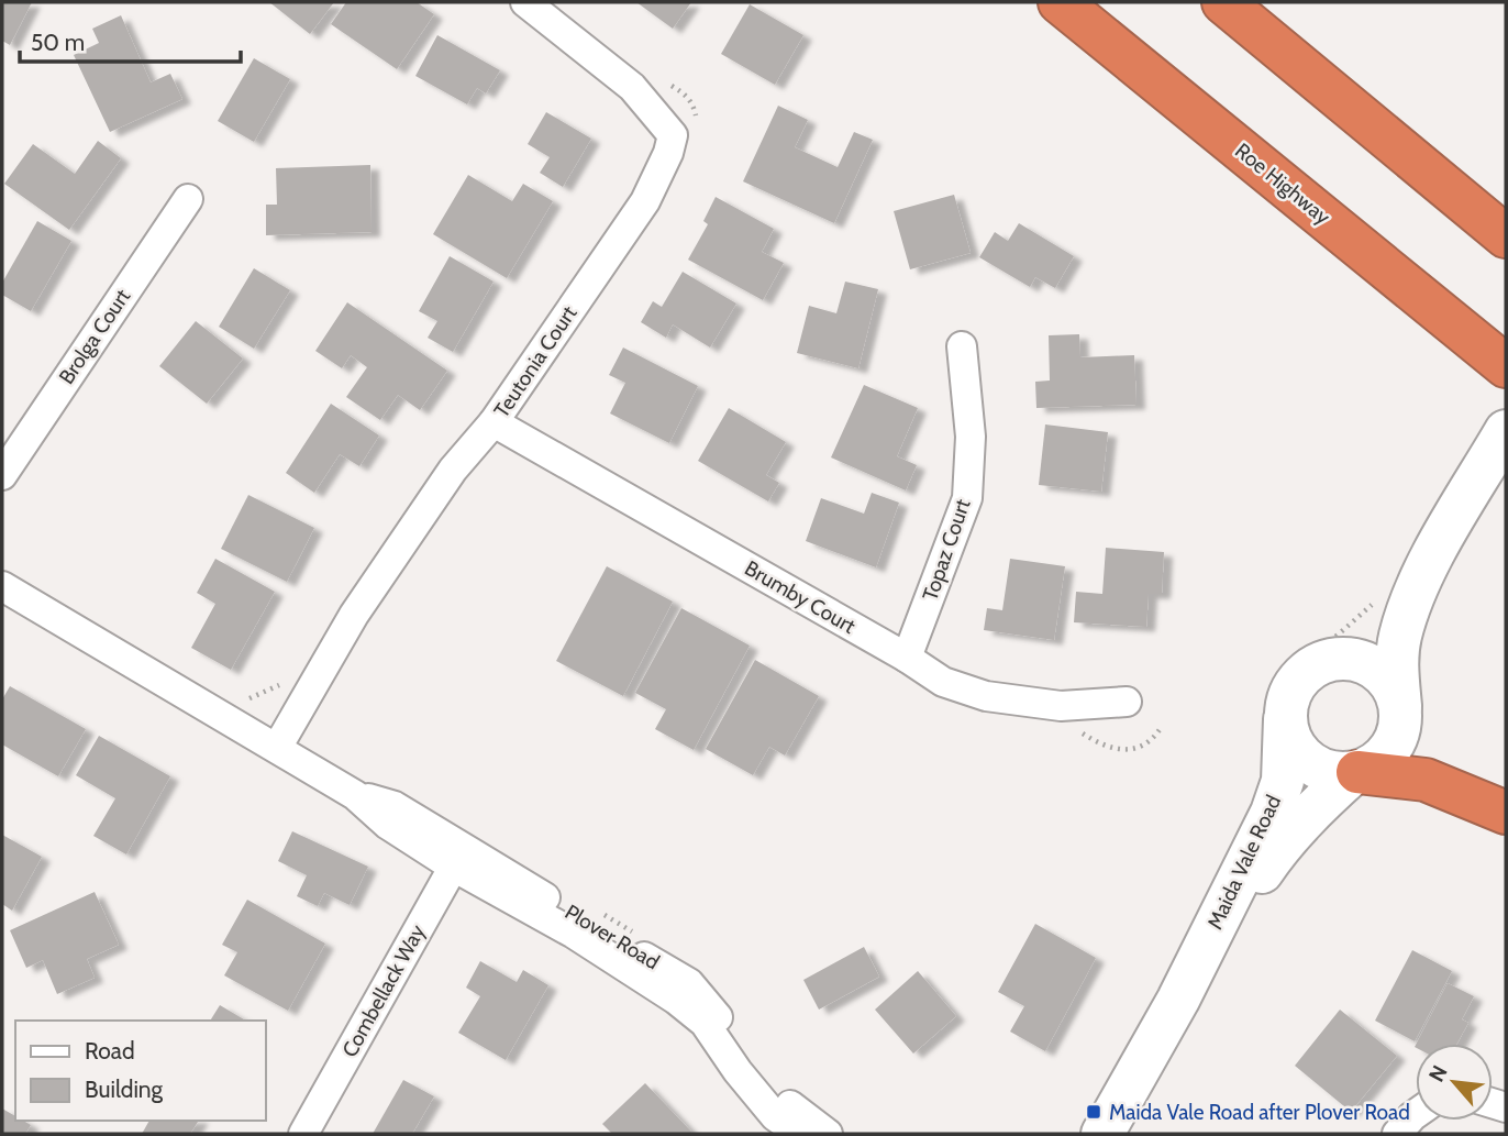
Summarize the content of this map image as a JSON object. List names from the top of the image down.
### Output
{
  "streets": {
    "highway": ["Roe Highway"],
    "main road": ["Maida Vale Road"],
    "street": [
      "Brolga Court",
      "Teutonia Court",
      "Topaz Court",
      "Brumby Court",
      "Plover Road",
      "Combellack Way"
    ]
  },
  "crossings": [
    ["Teutonia Court", "Brumby Court"],
    ["Teutonia Court", "Plover Road"],
    ["Topaz Court", "Brumby Court"],
    ["Plover Road", "Combellack Way"]
  ],
  "places": {
    "transit": ["Maida Vale Road after Plover Road"]
  },
  "legend": ["Road", "Building"],
  "scale_bar": "50 m",
  "north": "top left"
}
